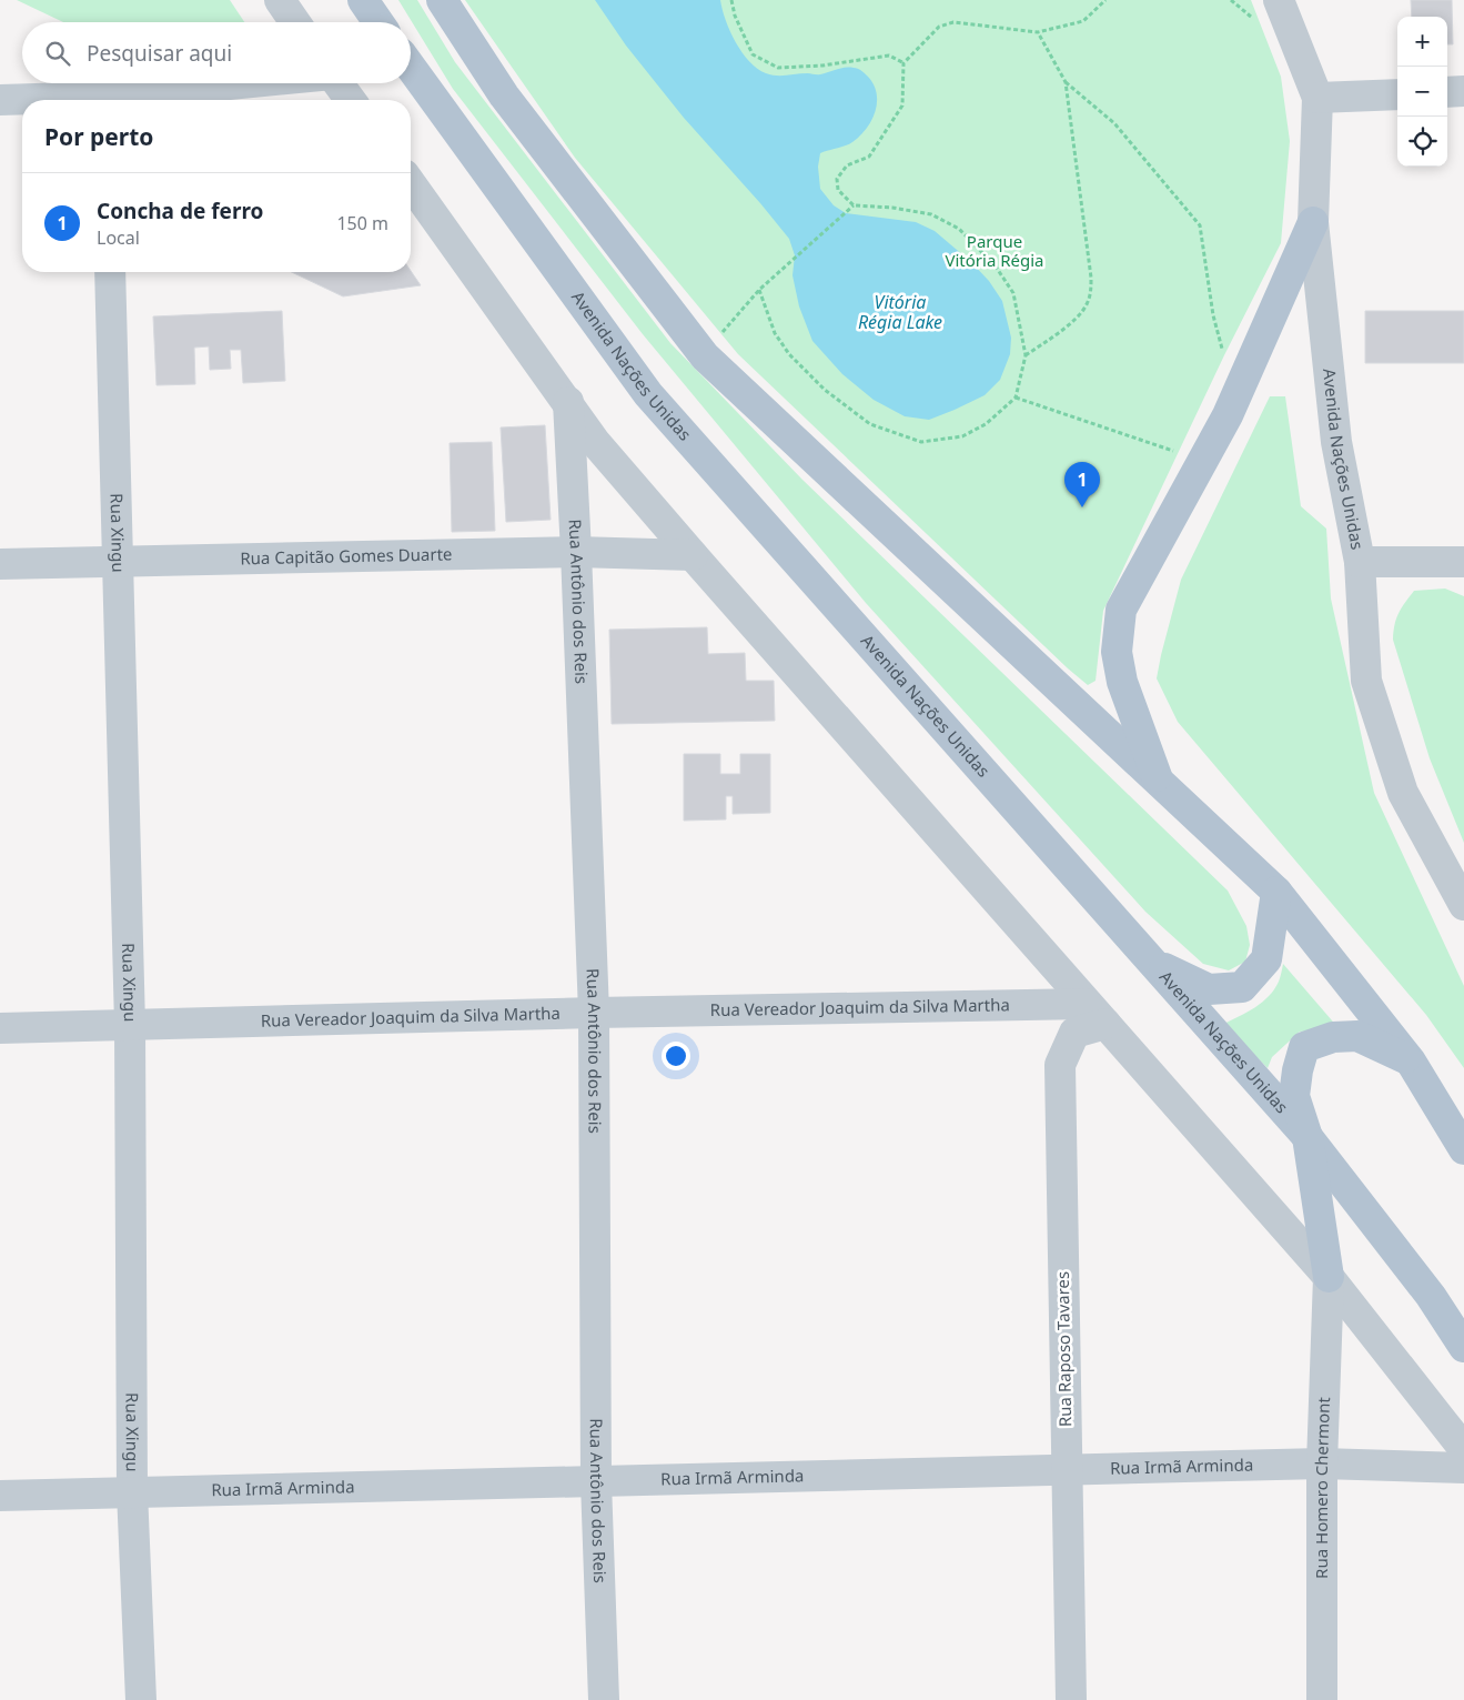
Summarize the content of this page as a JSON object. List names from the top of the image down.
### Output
{
  "streets": {
    "main road": ["Avenida Nações Unidas"],
    "street": [
      "Rua Xingu",
      "Rua Capitão Gomes Duarte",
      "Rua Antônio dos Reis",
      "Rua Vereador Joaquim da Silva Martha",
      "Rua Raposo Tavares",
      "Rua Irmã Arminda",
      "Rua Homero Chermont"
    ]
  },
  "crossings": [
    ["Rua Xingu", "Rua Capitão Gomes Duarte"],
    ["Rua Xingu", "Rua Vereador Joaquim da Silva Martha"],
    ["Rua Xingu", "Rua Irmã Arminda"],
    ["Rua Capitão Gomes Duarte", "Rua Antônio dos Reis"],
    ["Rua Antônio dos Reis", "Rua Vereador Joaquim da Silva Martha"],
    ["Rua Antônio dos Reis", "Rua Irmã Arminda"],
    ["Rua Vereador Joaquim da Silva Martha", "Rua Raposo Tavares"],
    ["Rua Raposo Tavares", "Rua Irmã Arminda"],
    ["Rua Irmã Arminda", "Rua Homero Chermont"]
  ],
  "water": ["Vitória Régia Lake"],
  "parks": ["Parque Vitória Régia"],
  "page": {
    "map_buttons": ["+", "−"],
    "search": "Pesquisar aqui",
    "heading": "Por perto",
    "list": [
      {
        "mark": "1",
        "name": "Concha de ferro",
        "note": "Local",
        "value": "150 m"
      }
    ],
    "pins": "1"
  }
}
